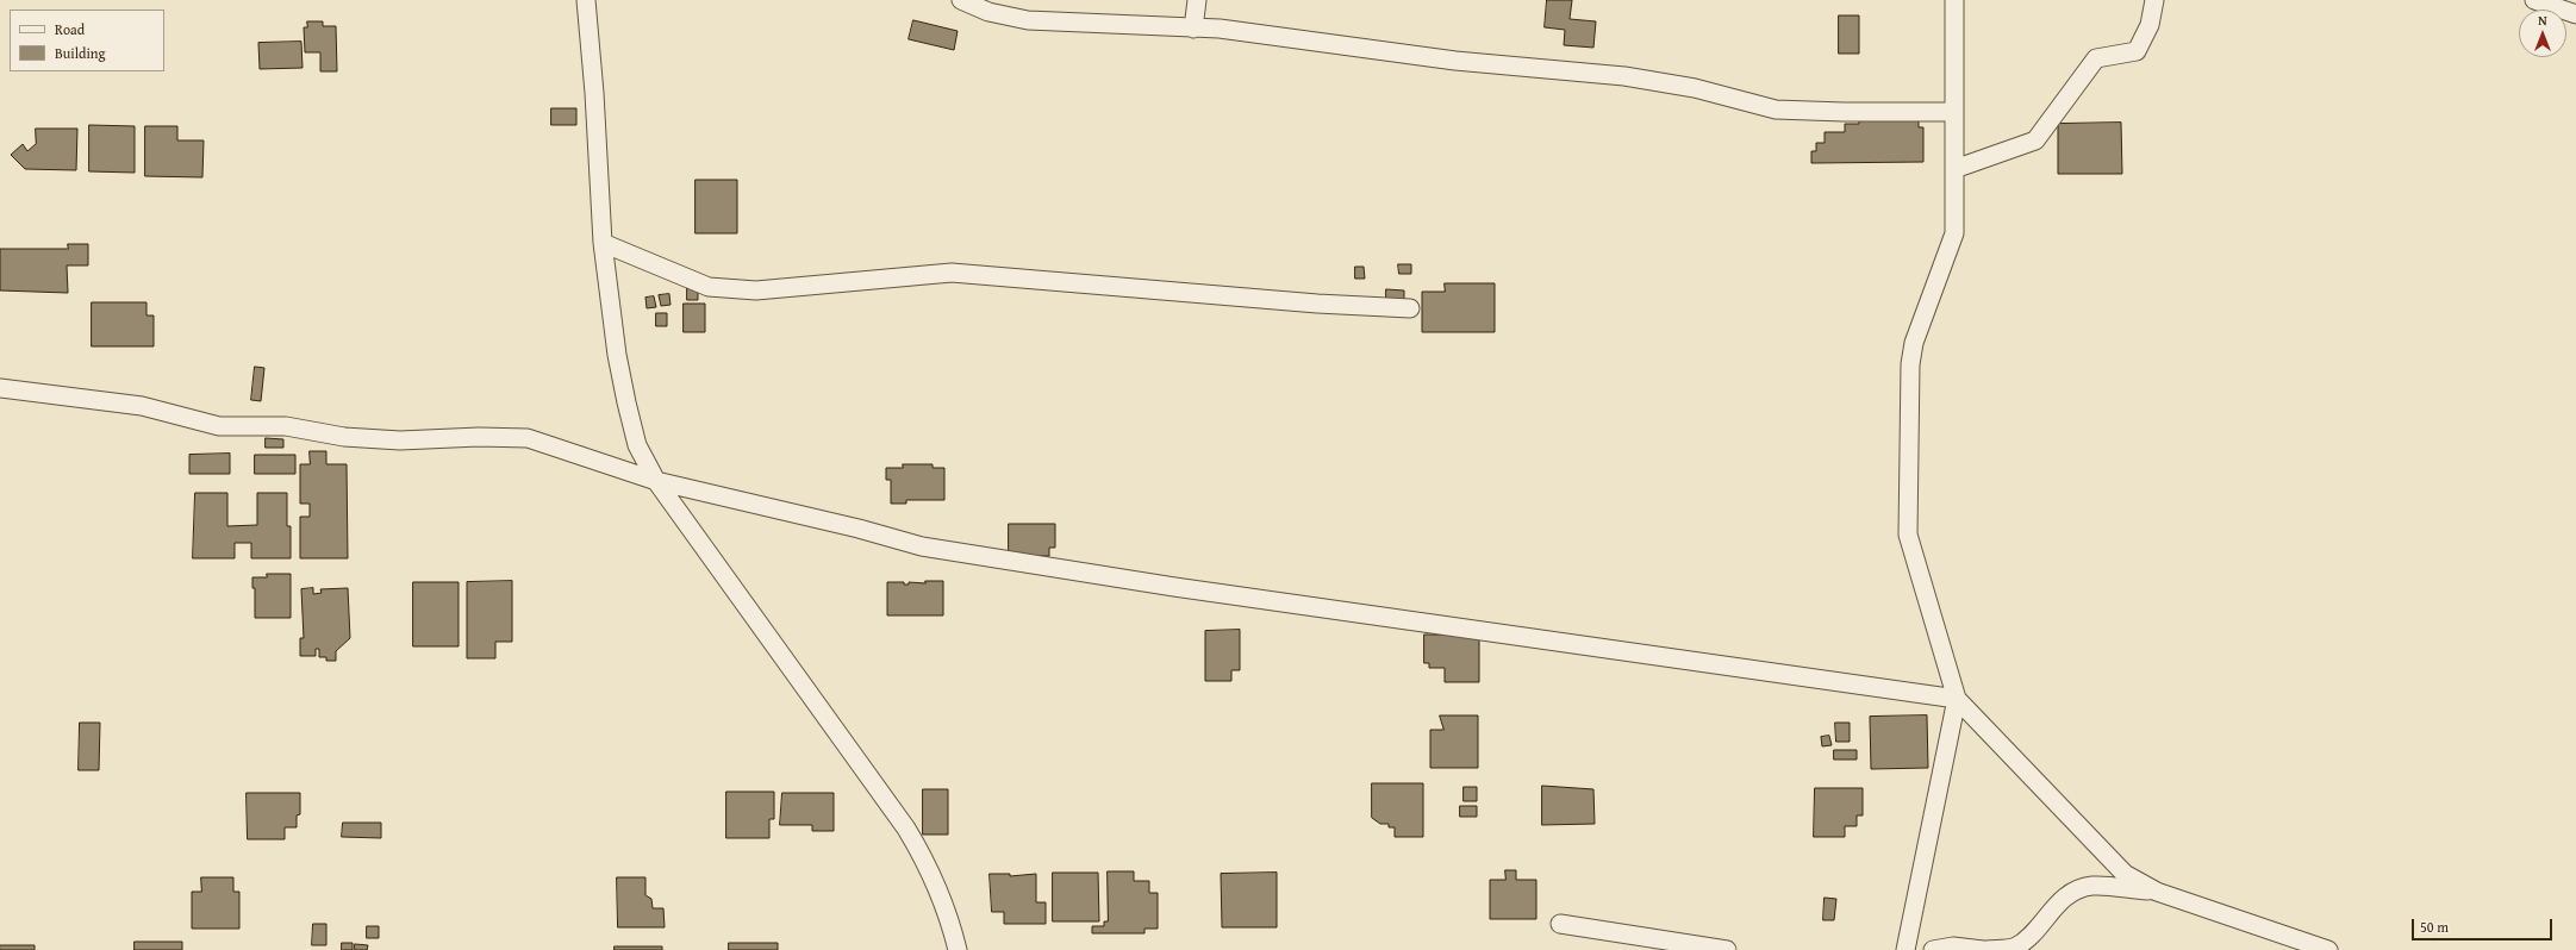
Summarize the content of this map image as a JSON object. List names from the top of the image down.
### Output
{
  "legend": ["Road", "Building"],
  "scale_bar": "50 m",
  "north": "top"
}
